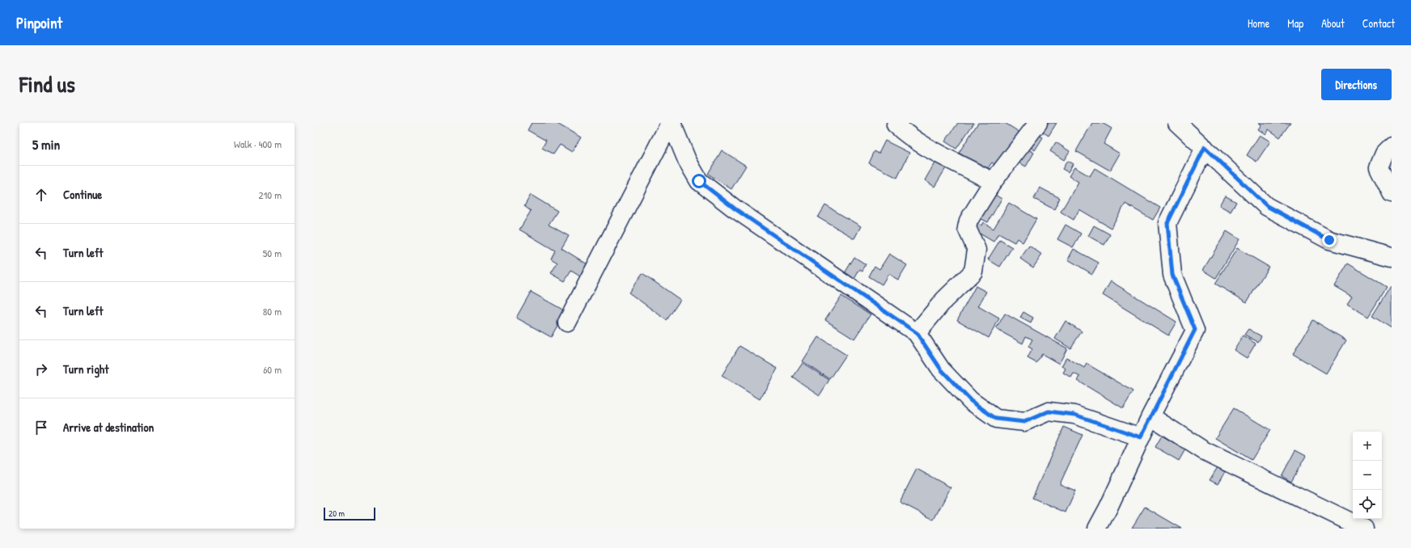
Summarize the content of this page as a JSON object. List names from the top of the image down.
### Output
{
  "scale_bar": "20 m",
  "page": {
    "header": "Pinpoint",
    "nav": [
      "Home",
      "Map",
      "About",
      "Contact"
    ],
    "title": "Find us",
    "buttons": "Directions",
    "heading": ["5 min", "Walk · 400 m"],
    "list": [
      ["Continue", "210 m"],
      ["Turn left", "50 m"],
      ["Turn left", "80 m"],
      ["Turn right", "60 m"],
      "Arrive at destination"
    ],
    "map_buttons": ["+", "−"],
    "scale": "20 m"
  }
}
